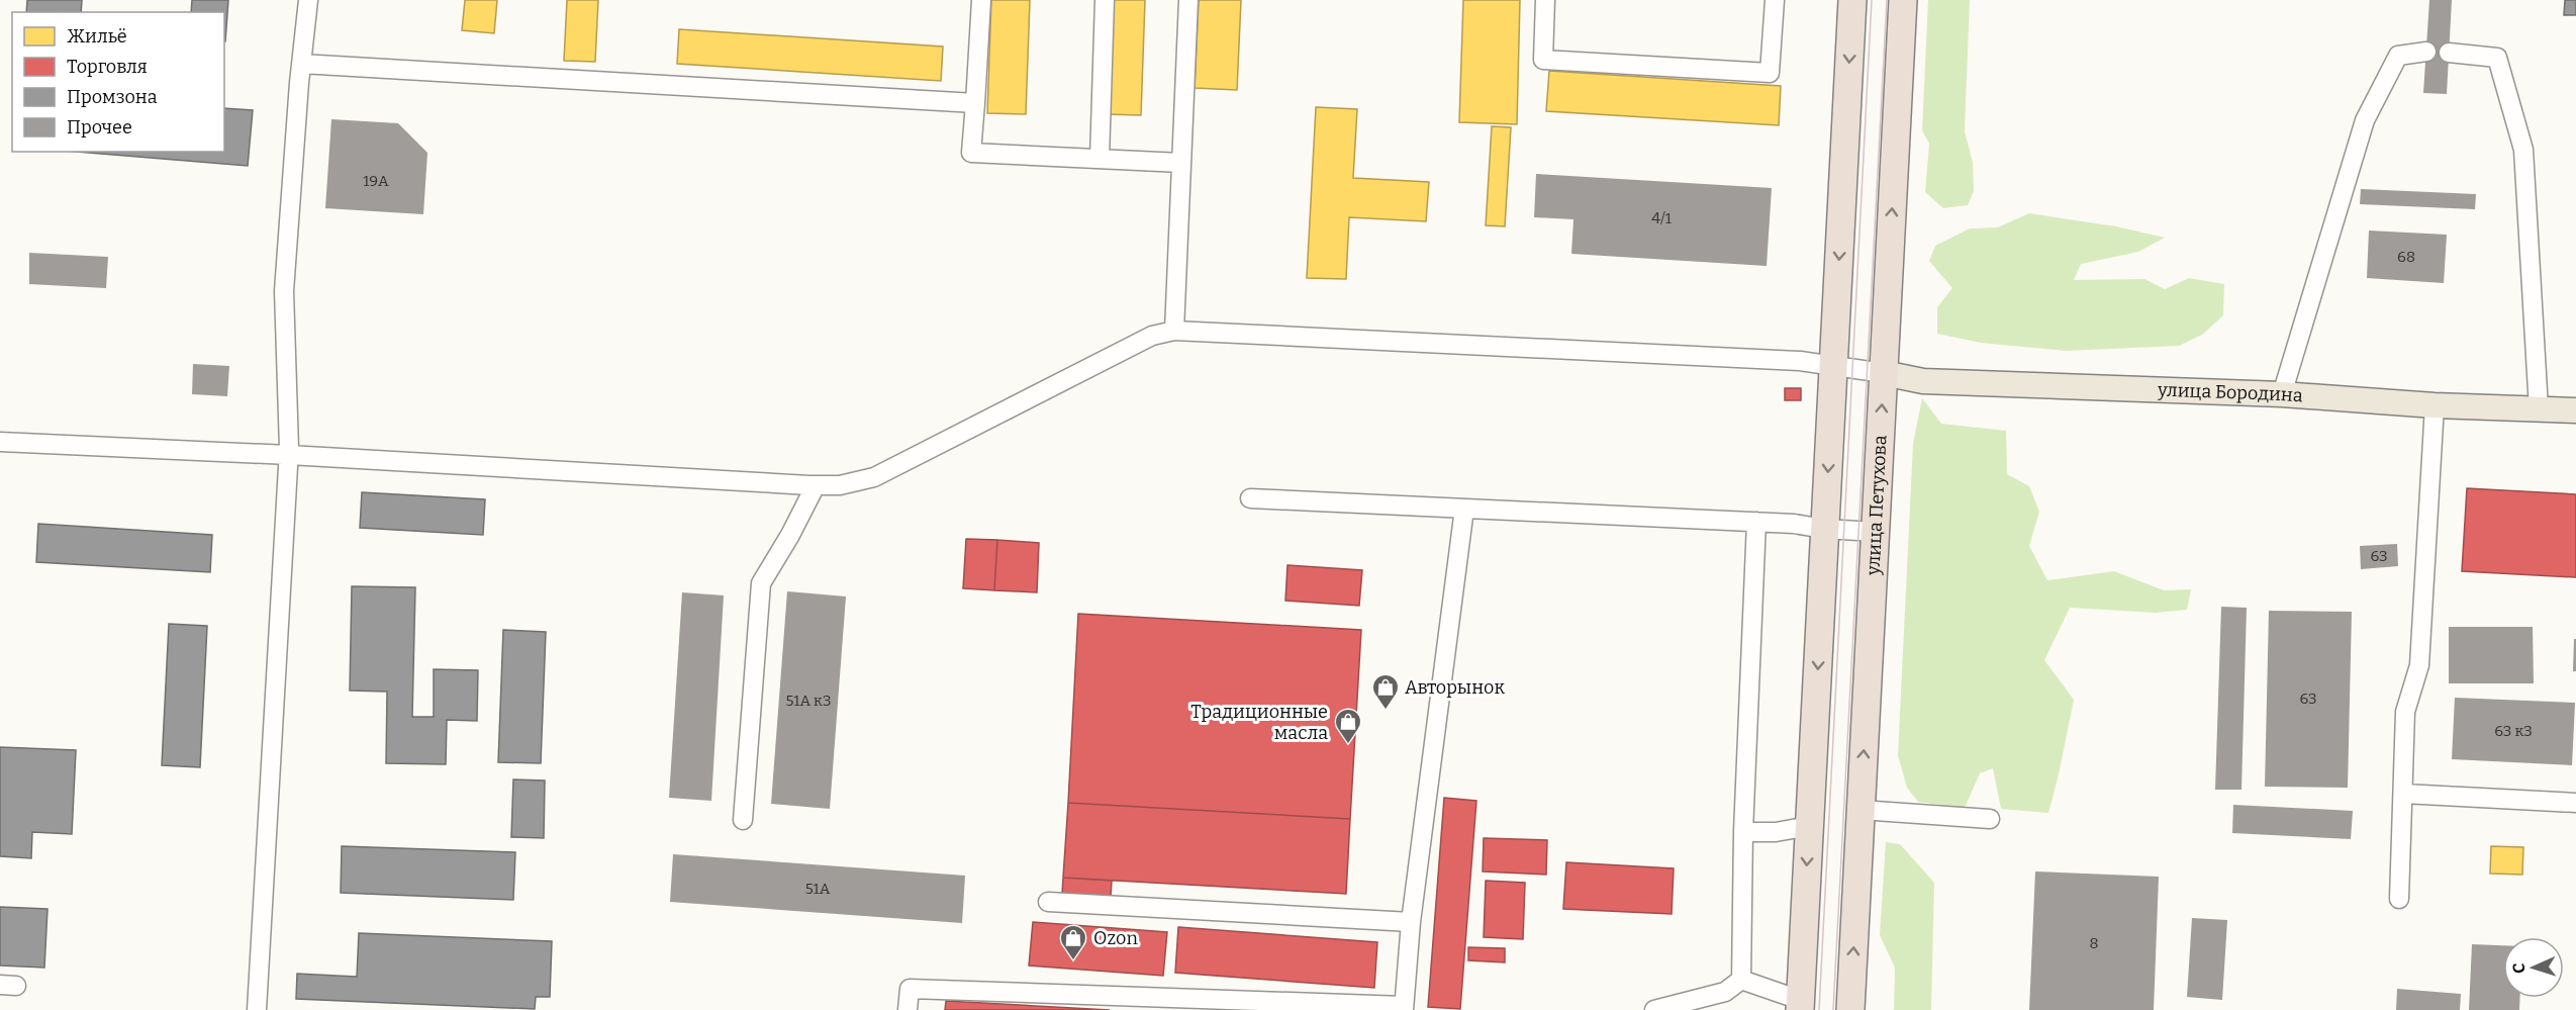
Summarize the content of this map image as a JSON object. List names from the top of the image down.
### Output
{
  "streets": {
    "highway": ["улица Петухова"],
    "main road": ["улица Бородина"]
  },
  "crossings": [
    ["улица Бородина", "улица Петухова"]
  ],
  "places": {
    "shop": ["Авторынок", "Традиционные масла", "Ozon"]
  },
  "house_numbers": [
    "19А",
    "4/1",
    "68",
    "63",
    "63",
    "51А к3",
    "63 к3",
    "51А",
    "8"
  ],
  "legend": [
    "Жильё",
    "Торговля",
    "Промзона",
    "Прочее"
  ],
  "north": "left"
}
